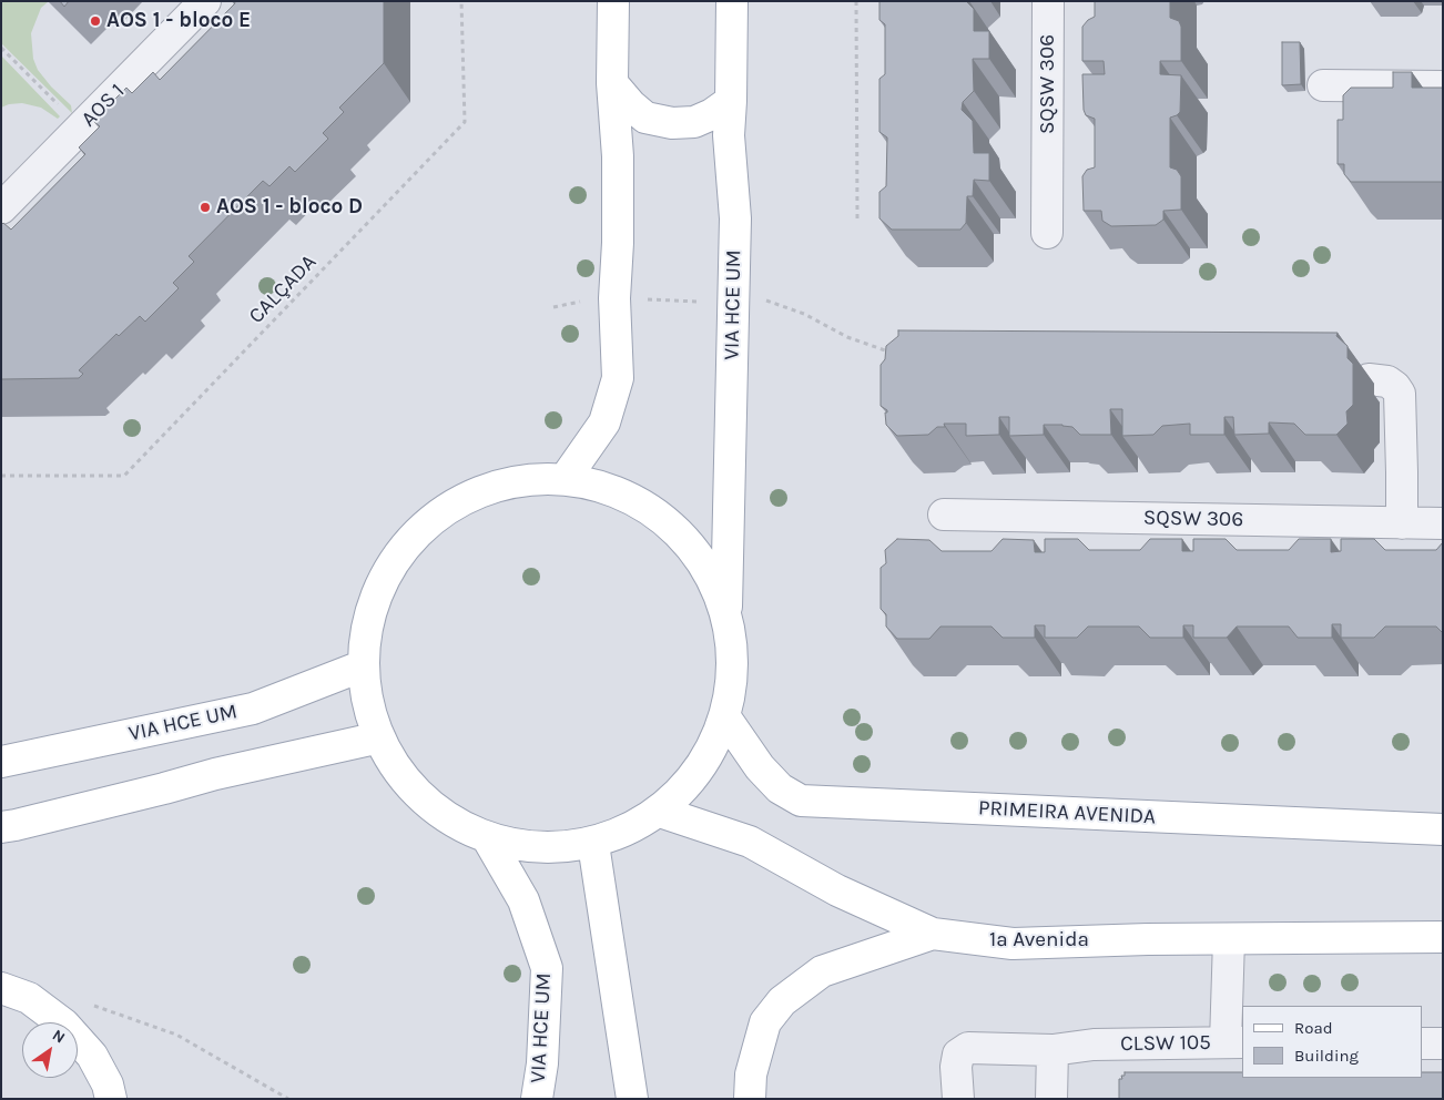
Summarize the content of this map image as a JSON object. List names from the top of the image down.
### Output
{
  "streets": {
    "main road": ["VIA HCE UM", "PRIMEIRA AVENIDA", "1ª Avenida"],
    "street": ["SQSW 306", "AOS 1", "CLSW 105"],
    "path": ["CALÇADA"]
  },
  "crossings": [
    ["VIA HCE UM", "PRIMEIRA AVENIDA"],
    ["VIA HCE UM", "1ª Avenida"],
    ["1ª Avenida", "CLSW 105"]
  ],
  "places": ["AOS 1 - bloco E", "AOS 1 - bloco D"],
  "legend": ["Road", "Building"],
  "north": "top right"
}
